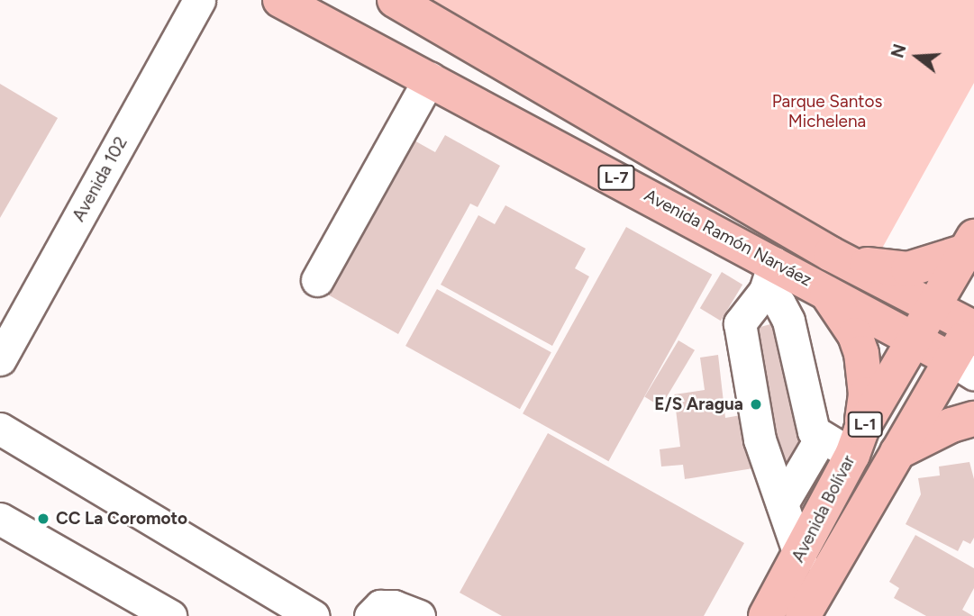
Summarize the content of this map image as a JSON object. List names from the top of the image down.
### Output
{
  "streets": {
    "main road": [
      "L-7",
      "Avenida Ramón Narváez",
      "L-1",
      "Avenida Bolívar"
    ],
    "street": ["Avenida 102"]
  },
  "crossings": [
    ["Avenida Ramón Narváez", "Avenida Bolívar"]
  ],
  "parks": ["Parque Santos Michelena"],
  "places": ["E/S Aragua", "CC La Coromoto"],
  "north": "left"
}
